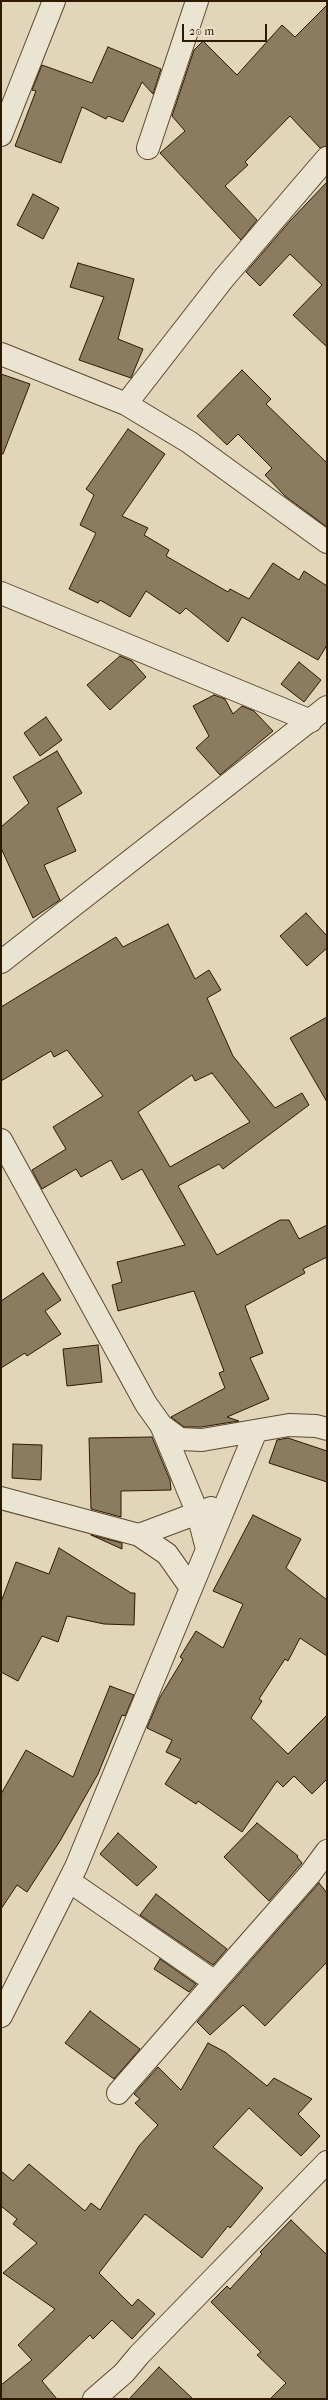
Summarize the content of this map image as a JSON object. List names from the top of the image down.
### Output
{
  "scale_bar": "20 m"
}
